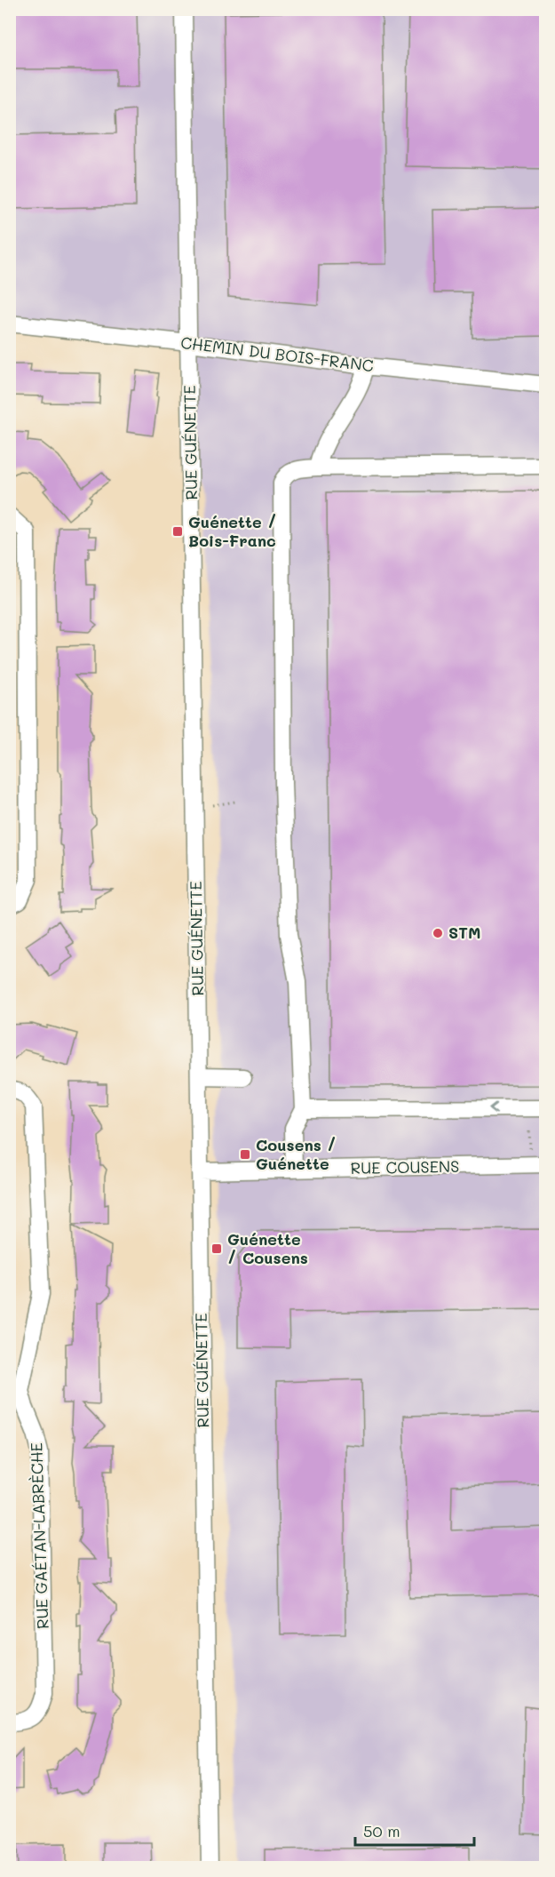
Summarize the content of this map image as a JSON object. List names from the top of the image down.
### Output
{
  "streets": {
    "street": [
      "CHEMIN DU BOIS-FRANC",
      "RUE GUÉNETTE",
      "RUE COUSENS",
      "RUE GAÉTAN-LABRÈCHE"
    ]
  },
  "crossings": [
    ["CHEMIN DU BOIS-FRANC", "RUE GUÉNETTE"],
    ["RUE GUÉNETTE", "RUE COUSENS"]
  ],
  "places": {
    "transit": ["Guénette / Bois-Franc", "Cousens / Guénette", "Guénette / Cousens"],
    "other": ["STM"]
  },
  "scale_bar": "50 m"
}
